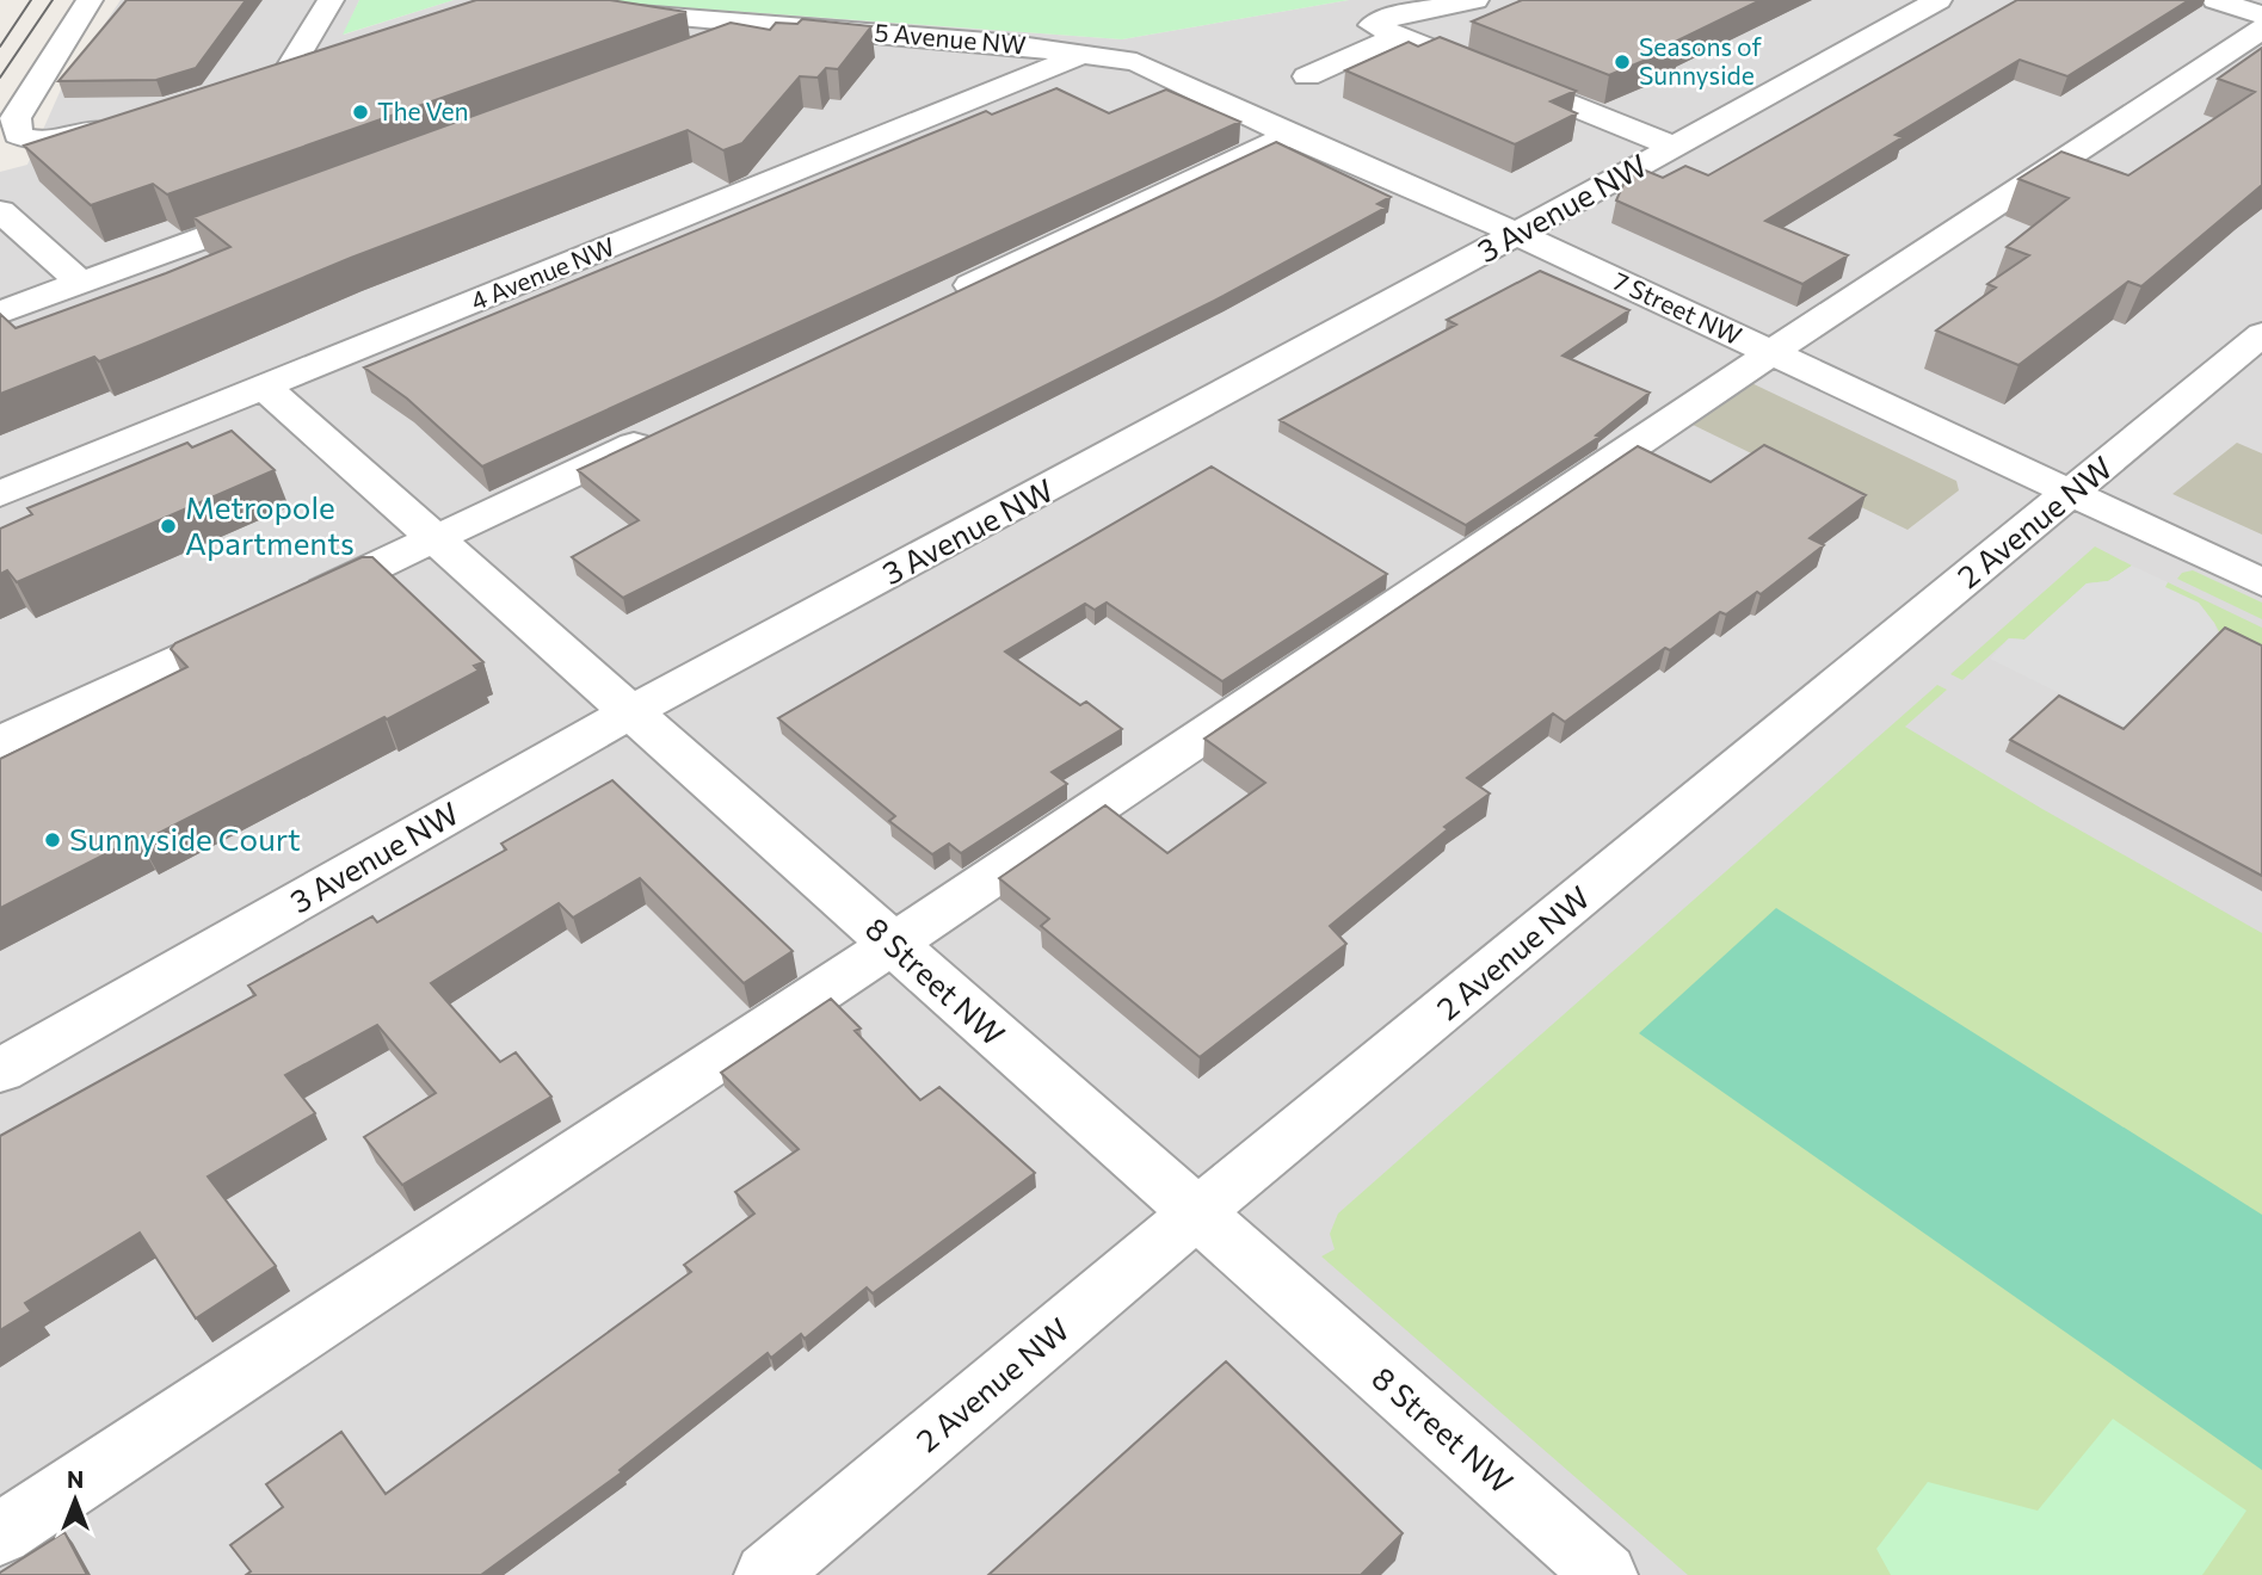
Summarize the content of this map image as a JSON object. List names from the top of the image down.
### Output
{
  "streets": {
    "street": [
      "5 Avenue NW",
      "3 Avenue NW",
      "4 Avenue NW",
      "7 Street NW",
      "2 Avenue NW",
      "8 Street NW"
    ]
  },
  "crossings": [
    ["5 Avenue NW", "4 Avenue NW"],
    ["5 Avenue NW", "7 Street NW"],
    ["3 Avenue NW", "7 Street NW"],
    ["3 Avenue NW", "8 Street NW"],
    ["4 Avenue NW", "7 Street NW"],
    ["4 Avenue NW", "8 Street NW"],
    ["7 Street NW", "2 Avenue NW"],
    ["2 Avenue NW", "8 Street NW"]
  ],
  "places": [
    "Seasons of Sunnyside",
    "The Ven",
    "Metropole Apartments",
    "Sunnyside Court"
  ],
  "north": "top"
}
